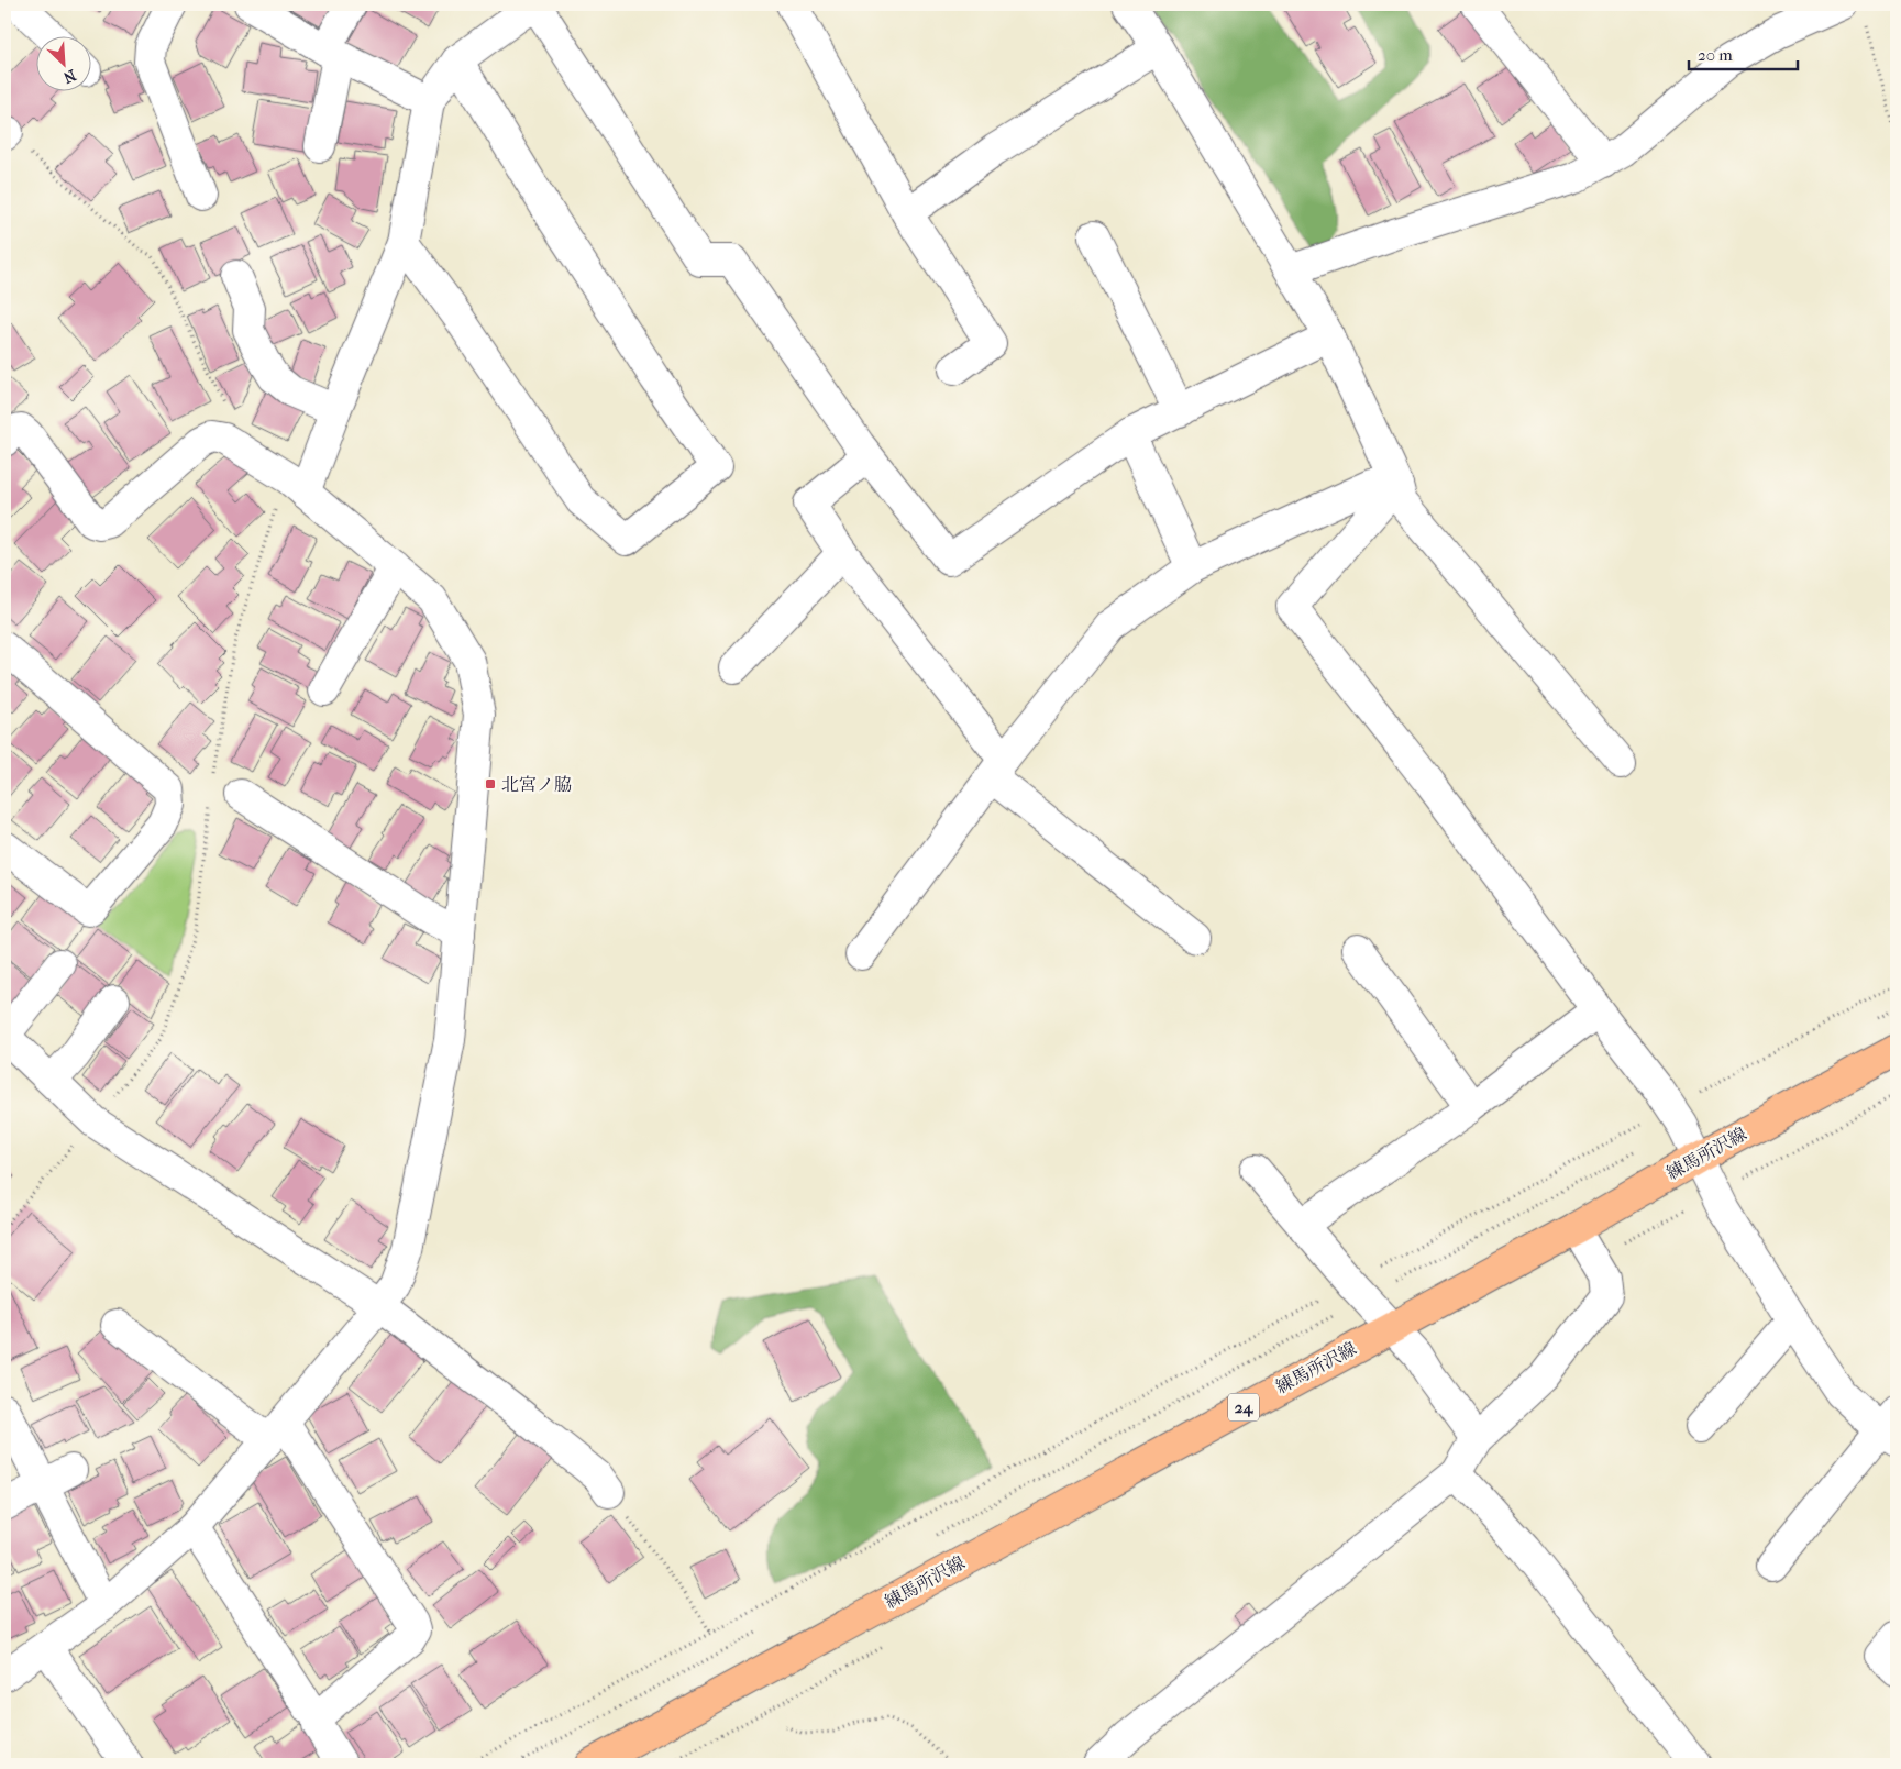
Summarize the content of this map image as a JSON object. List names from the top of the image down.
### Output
{
  "streets": {
    "main road": ["練馬所沢線", "24"]
  },
  "places": {
    "transit": ["北宮ノ脇"]
  },
  "scale_bar": "20 m",
  "north": "bottom right"
}
